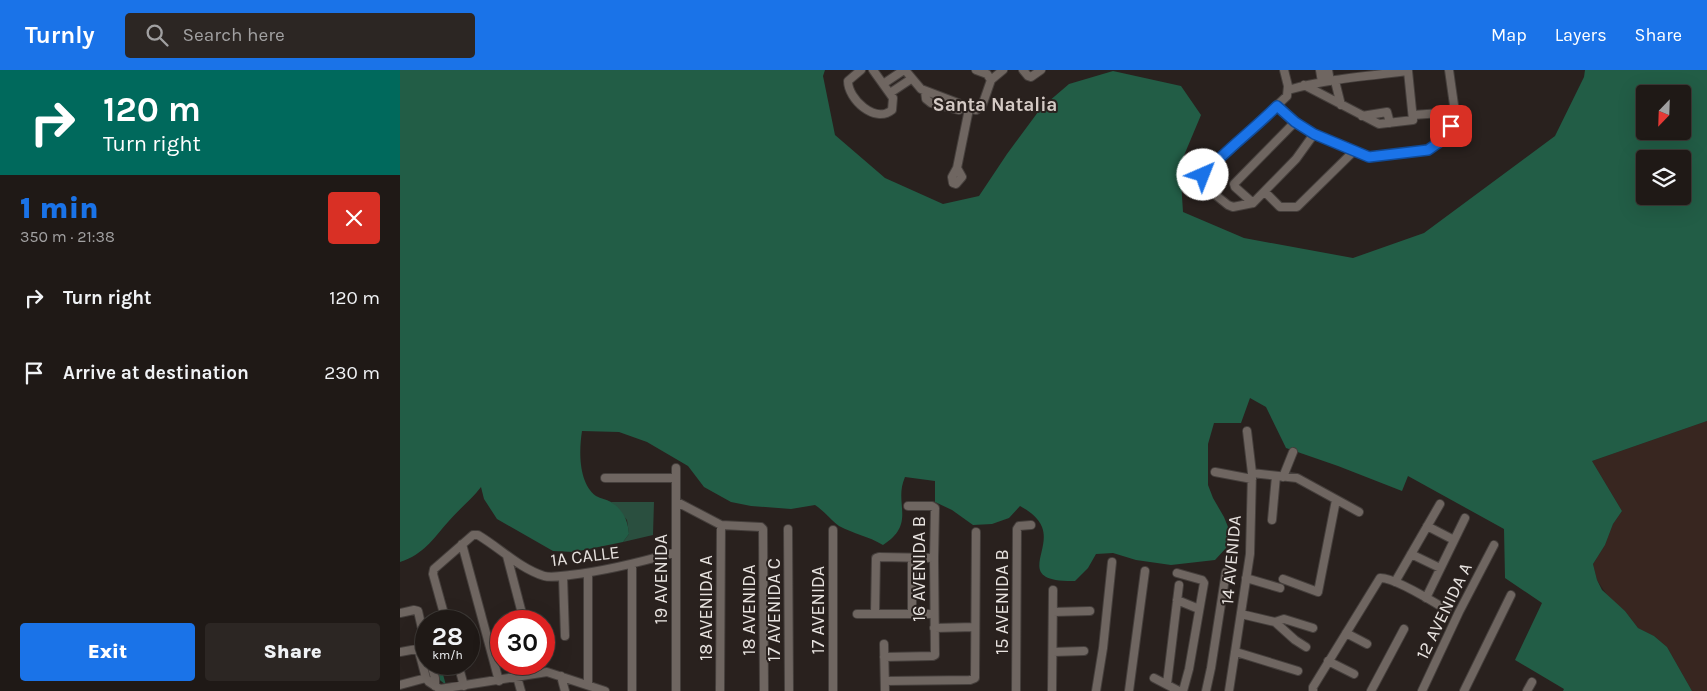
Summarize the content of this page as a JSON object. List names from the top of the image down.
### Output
{
  "streets": {
    "street": [
      "1A CALLE",
      "14 AVENIDA",
      "16 AVENIDA B",
      "19 AVENIDA",
      "15 AVENIDA B",
      "18 AVENIDA A",
      "18 AVENIDA",
      "17 AVENIDA C",
      "17 AVENIDA",
      "12 AVENIDA A"
    ]
  },
  "crossings": [
    ["1A CALLE", "19 AVENIDA"],
    ["18 AVENIDA A", "18 AVENIDA"]
  ],
  "districts": ["Santa Natalia"],
  "north": "bottom left",
  "page": {
    "header": "Turnly",
    "search": "Search here",
    "nav": ["Map", "Layers", "Share"],
    "turn": ["120 m", "Turn right"],
    "heading": ["1 min", "350 m · 21:38"],
    "list": [
      {
        "name": "Turn right",
        "value": "120 m"
      },
      {
        "name": "Arrive at destination",
        "value": "230 m"
      }
    ],
    "speed": "28 km/h",
    "limit": "30",
    "buttons": ["Exit", "Share"]
  }
}
